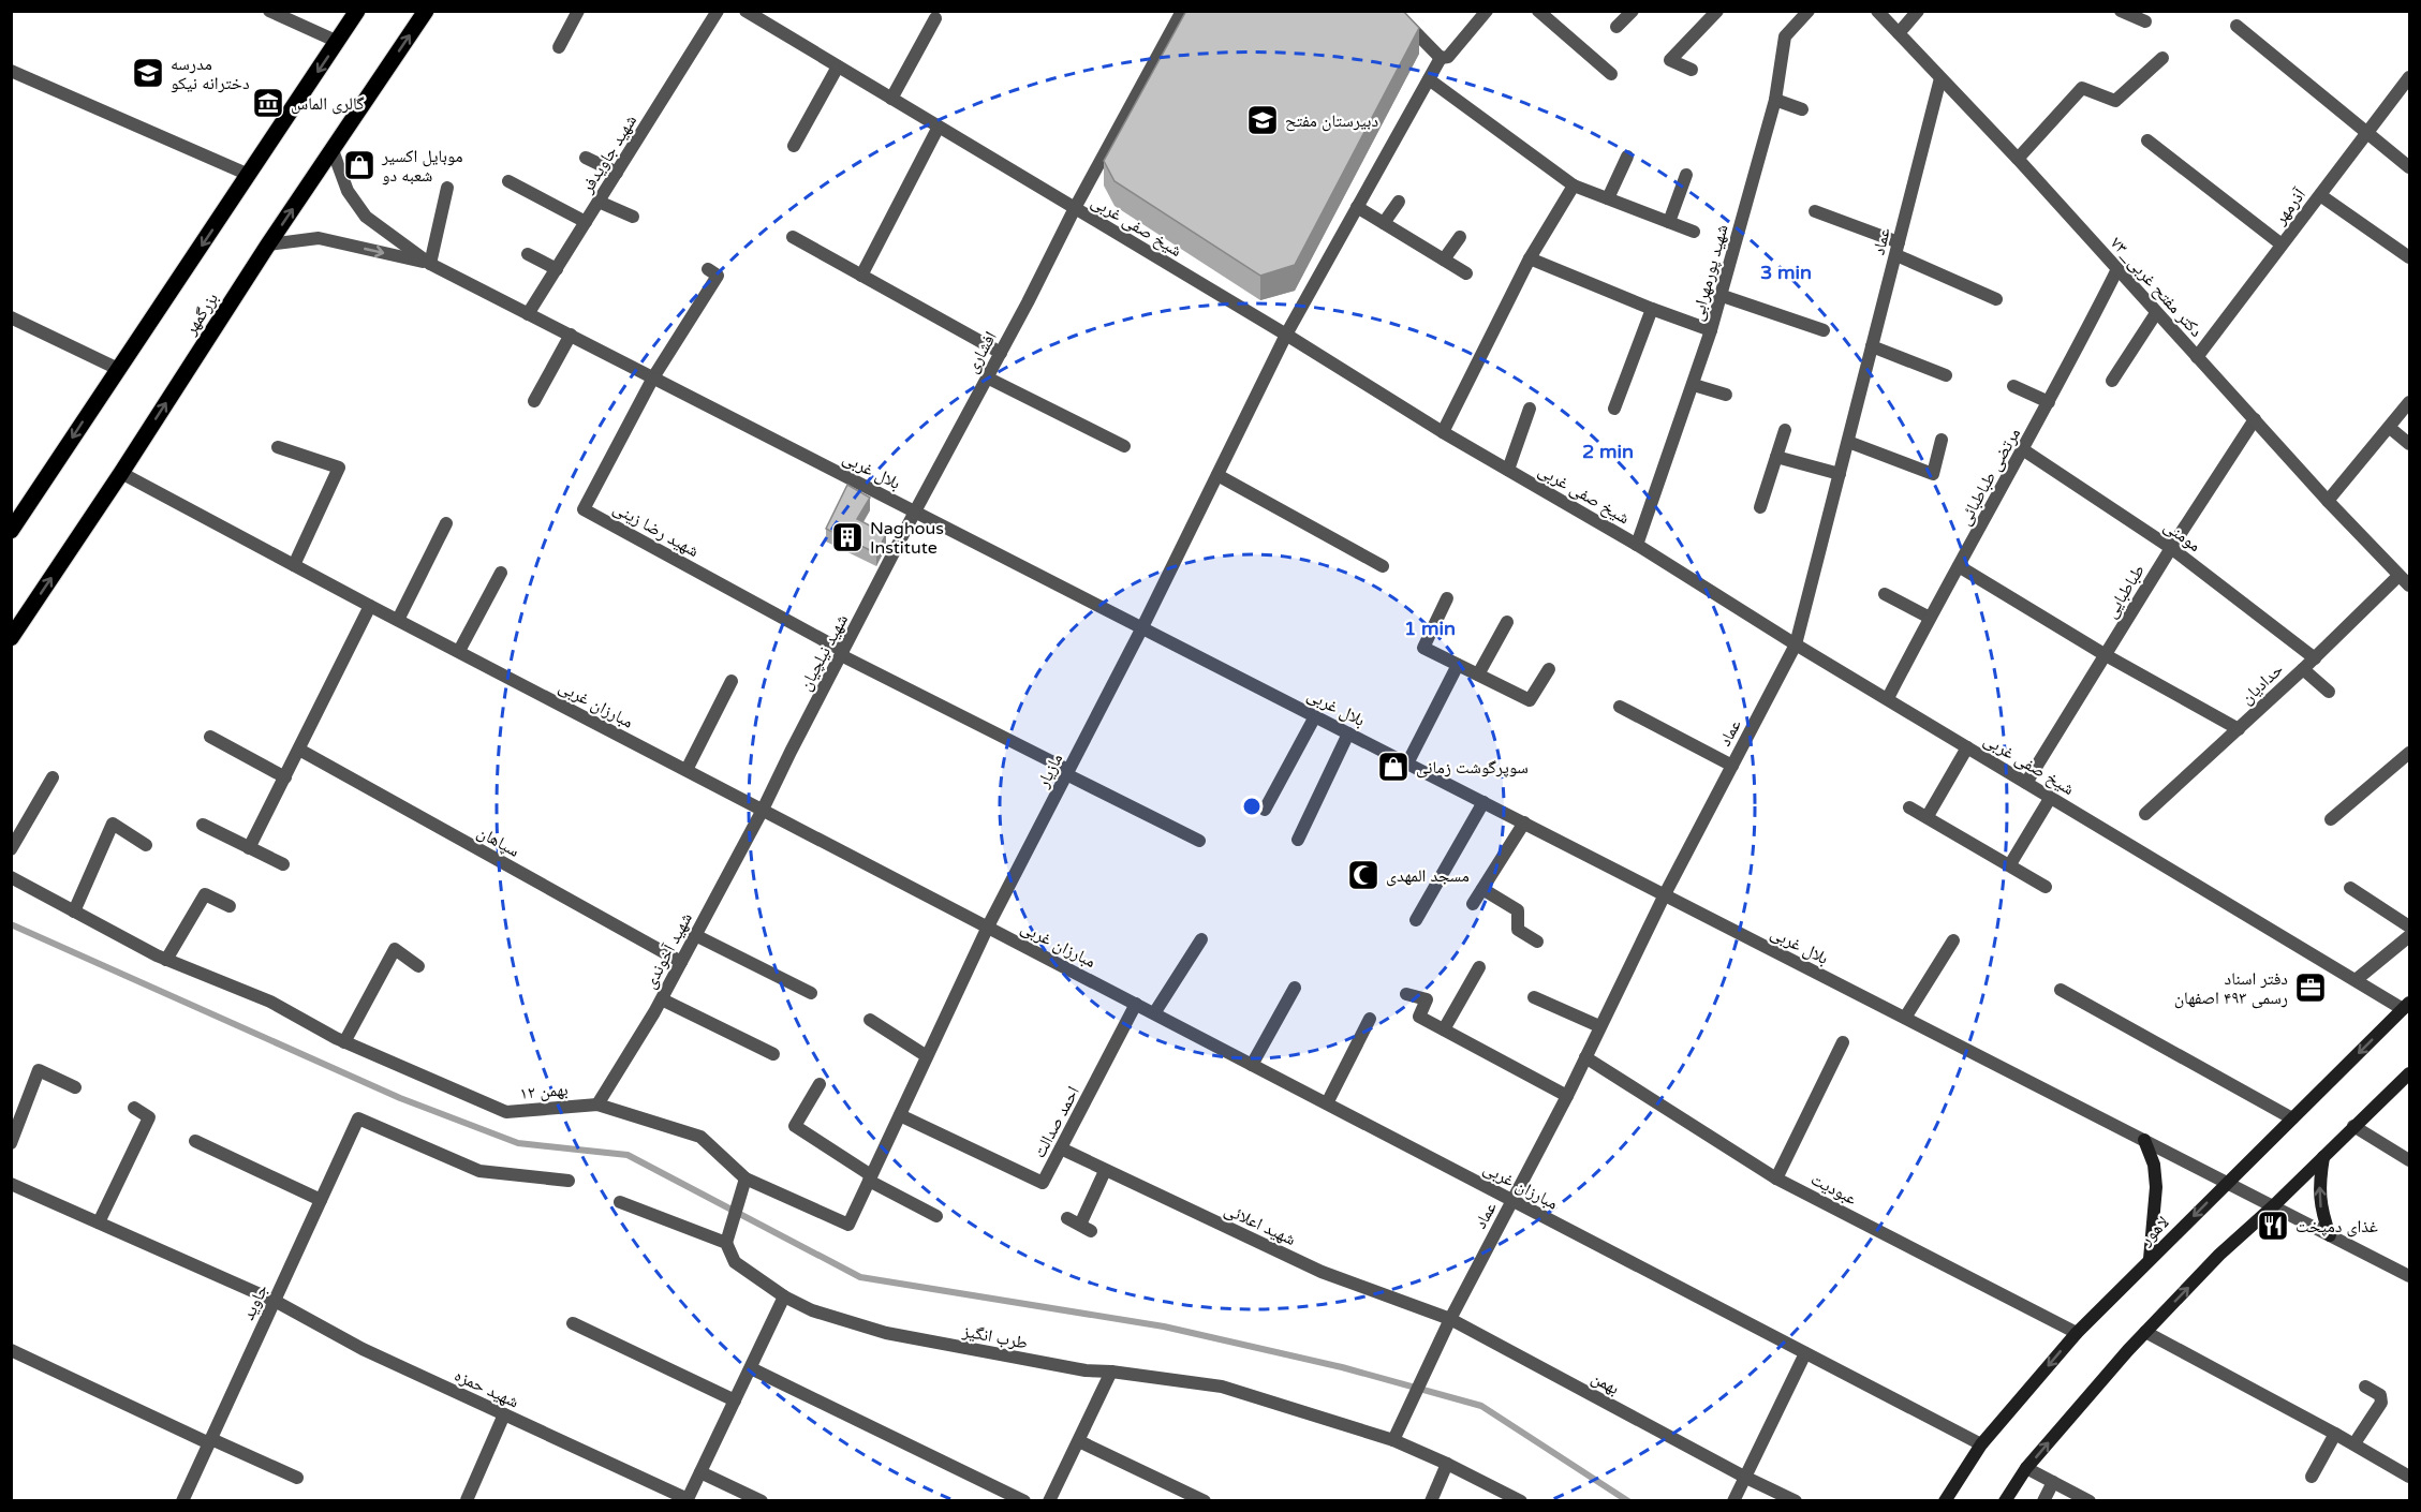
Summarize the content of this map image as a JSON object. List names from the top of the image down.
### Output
{
  "streets": {
    "main road": ["بزرگمهر", "لاهور"],
    "street": [
      "شهید جاویدفر",
      "آذرمهر",
      "شیخ صفی غربی",
      "عماد",
      "شهید پورمهرابی",
      "۷۳_دکتر مفتح غربی",
      "افشاری",
      "بلال غربی",
      "مرتضی طباطبائی",
      "شهید رضا زینی",
      "مومنی",
      "طباطبایی",
      "شهید نیلچیان",
      "حدادیان",
      "مبارزان غربی",
      "مازیار",
      "سپاهان",
      "شهید آخوندی",
      "۱۲ بهمن",
      "احمد صدالت",
      "عبودیت",
      "شهید اعلائی",
      "جاوید",
      "طرب انگیز",
      "بهمن",
      "شهید حمزه"
    ]
  },
  "crossings": [
    ["شهید جاویدفر", "بلال غربی"],
    ["آذرمهر", "۷۳_دکتر مفتح غربی"],
    ["شیخ صفی غربی", "عماد"],
    ["شیخ صفی غربی", "شهید پورمهرابی"],
    ["شیخ صفی غربی", "افشاری"],
    ["شیخ صفی غربی", "مرتضی طباطبائی"],
    ["شیخ صفی غربی", "طباطبایی"],
    ["شیخ صفی غربی", "مازیار"],
    ["شیخ صفی غربی", "لاهور"],
    ["عماد", "۷۳_دکتر مفتح غربی"],
    ["عماد", "بلال غربی"],
    ["عماد", "مبارزان غربی"],
    ["عماد", "عبودیت"],
    ["عماد", "شهید اعلائی"],
    ["عماد", "طرب انگیز"],
    ["عماد", "بهمن"],
    ["۷۳_دکتر مفتح غربی", "مرتضی طباطبائی"],
    ["۷۳_دکتر مفتح غربی", "طباطبایی"],
    ["۷۳_دکتر مفتح غربی", "حدادیان"],
    ["بزرگمهر", "مبارزان غربی"],
    ["افشاری", "بلال غربی"],
    ["افشاری", "شهید نیلچیان"],
    ["بلال غربی", "شهید رضا زینی"],
    ["بلال غربی", "شهید نیلچیان"],
    ["بلال غربی", "مازیار"],
    ["بلال غربی", "لاهور"],
    ["مرتضی طباطبائی", "مومنی"],
    ["شهید رضا زینی", "شهید نیلچیان"],
    ["مومنی", "طباطبایی"],
    ["مومنی", "حدادیان"],
    ["شهید نیلچیان", "مبارزان غربی"],
    ["شهید نیلچیان", "شهید آخوندی"],
    ["مبارزان غربی", "مازیار"],
    ["مبارزان غربی", "شهید آخوندی"],
    ["مبارزان غربی", "احمد صدالت"],
    ["مبارزان غربی", "لاهور"],
    ["مازیار", "۱۲ بهمن"],
    ["مازیار", "احمد صدالت"],
    ["سپاهان", "شهید آخوندی"],
    ["شهید آخوندی", "۱۲ بهمن"],
    ["احمد صدالت", "شهید اعلائی"],
    ["عبودیت", "لاهور"],
    ["شهید اعلائی", "بهمن"],
    ["جاوید", "شهید حمزه"]
  ],
  "places": {
    "school or university": ["مدرسه دخترانه نیکو", "دبیرستان مفتح"],
    "museum": ["گالری الماس"],
    "shop": ["موبایل اکسیر شعبه دو", "سوپرگوشت زمانی"],
    "building": ["Naghous Institute"],
    "mosque": ["مسجد المهدی"],
    "office": ["دفتر اسناد رسمی ۴۹۳ اصفهان"],
    "restaurant": ["غذای دمپخت"]
  },
  "rings": ["3 min", "2 min", "1 min"]
}
